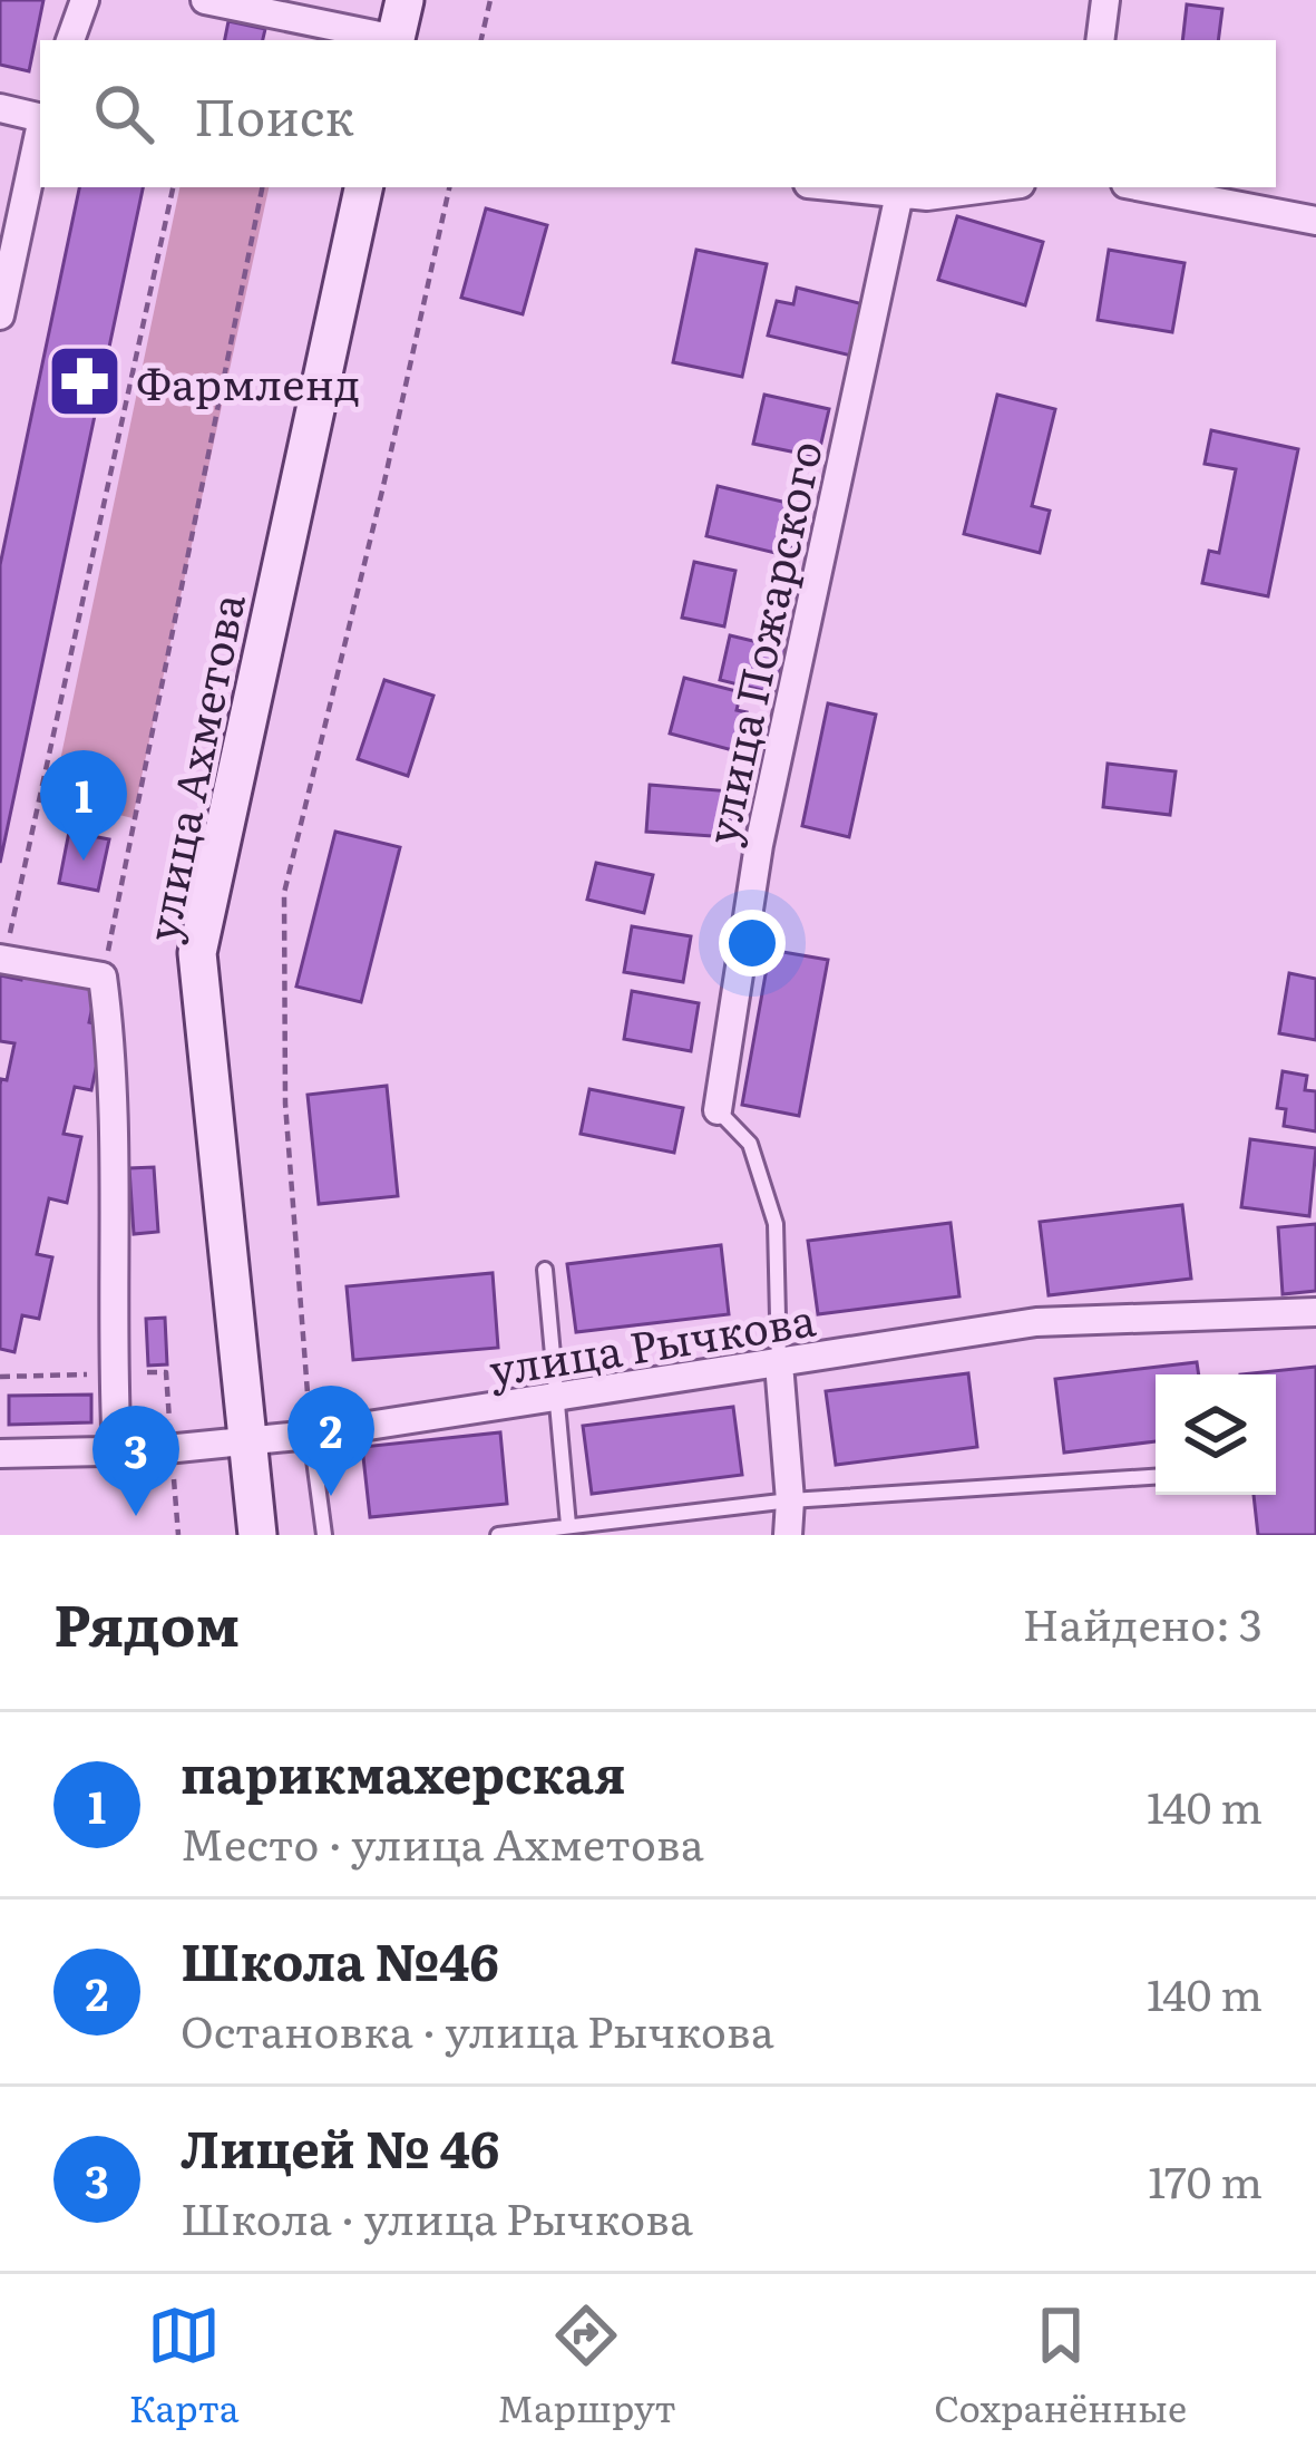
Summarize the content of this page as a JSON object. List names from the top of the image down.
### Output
{
  "streets": {
    "main road": ["улица Ахметова"],
    "street": ["улица Пожарского", "улица Рычкова"]
  },
  "crossings": [
    ["улица Ахметова", "улица Рычкова"]
  ],
  "places": {
    "pharmacy": ["Фармленд"]
  },
  "page": {
    "search": "Поиск",
    "pins": ["1", "2", "3"],
    "heading": ["Рядом", "Найдено: 3"],
    "list": [
      {
        "mark": "1",
        "name": "парикмахерская",
        "note": "Место · улица Ахметова",
        "value": "140 m"
      },
      {
        "mark": "2",
        "name": "Школа №46",
        "note": "Остановка · улица Рычкова",
        "value": "140 m"
      },
      {
        "mark": "3",
        "name": "Лицей № 46",
        "note": "Школа · улица Рычкова",
        "value": "170 m"
      }
    ],
    "nav": ["Карта", "Маршрут", "Сохранённые"]
  }
}
